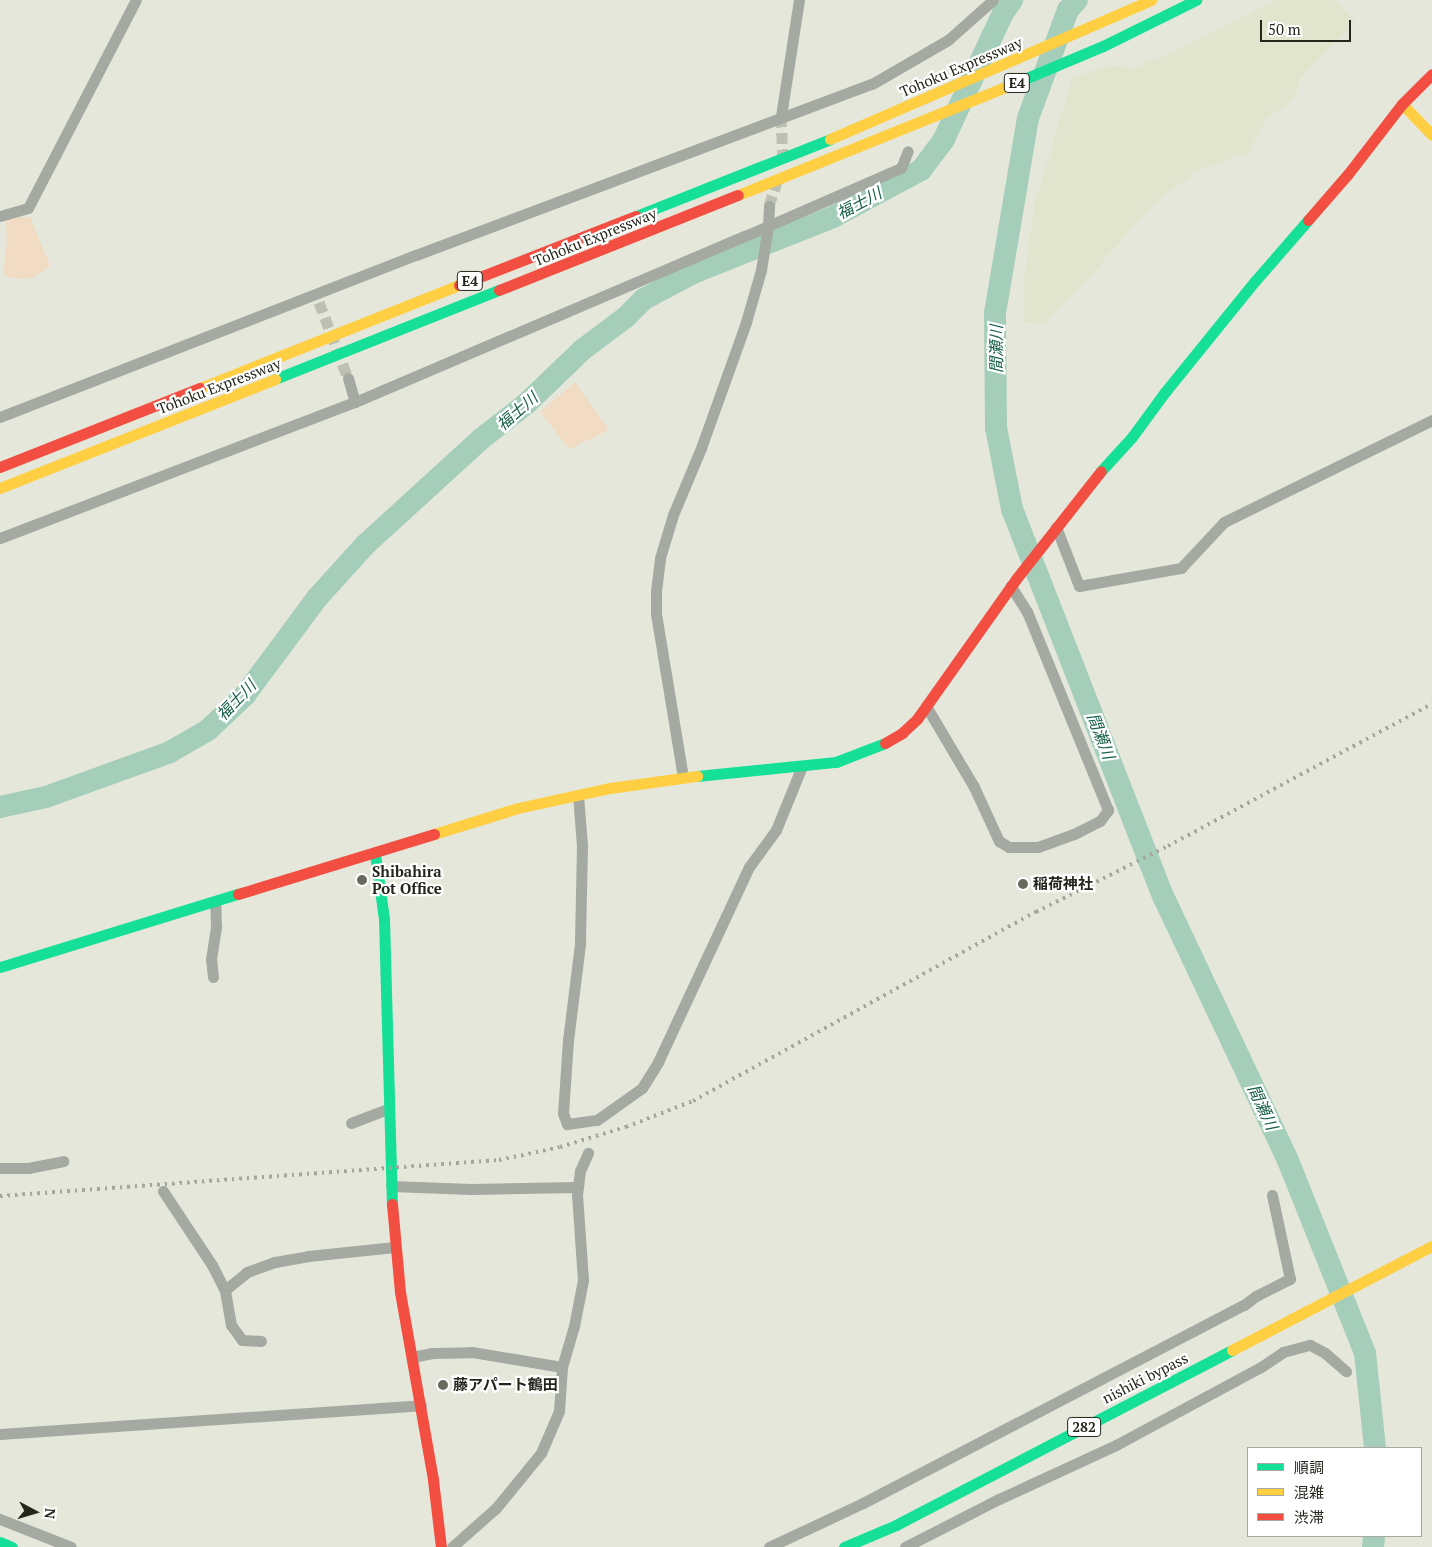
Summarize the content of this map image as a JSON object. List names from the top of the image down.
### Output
{
  "streets": {
    "main road": [
      "Tohoku Expressway",
      "E4",
      "nishiki bypass",
      "282"
    ]
  },
  "water": ["福士川", "間瀬川"],
  "places": ["Shibahira Pot Office", "稲荷神社", "藤アパート鶴田"],
  "legend": ["順調", "混雑", "渋滞"],
  "scale_bar": "50 m",
  "north": "right"
}
